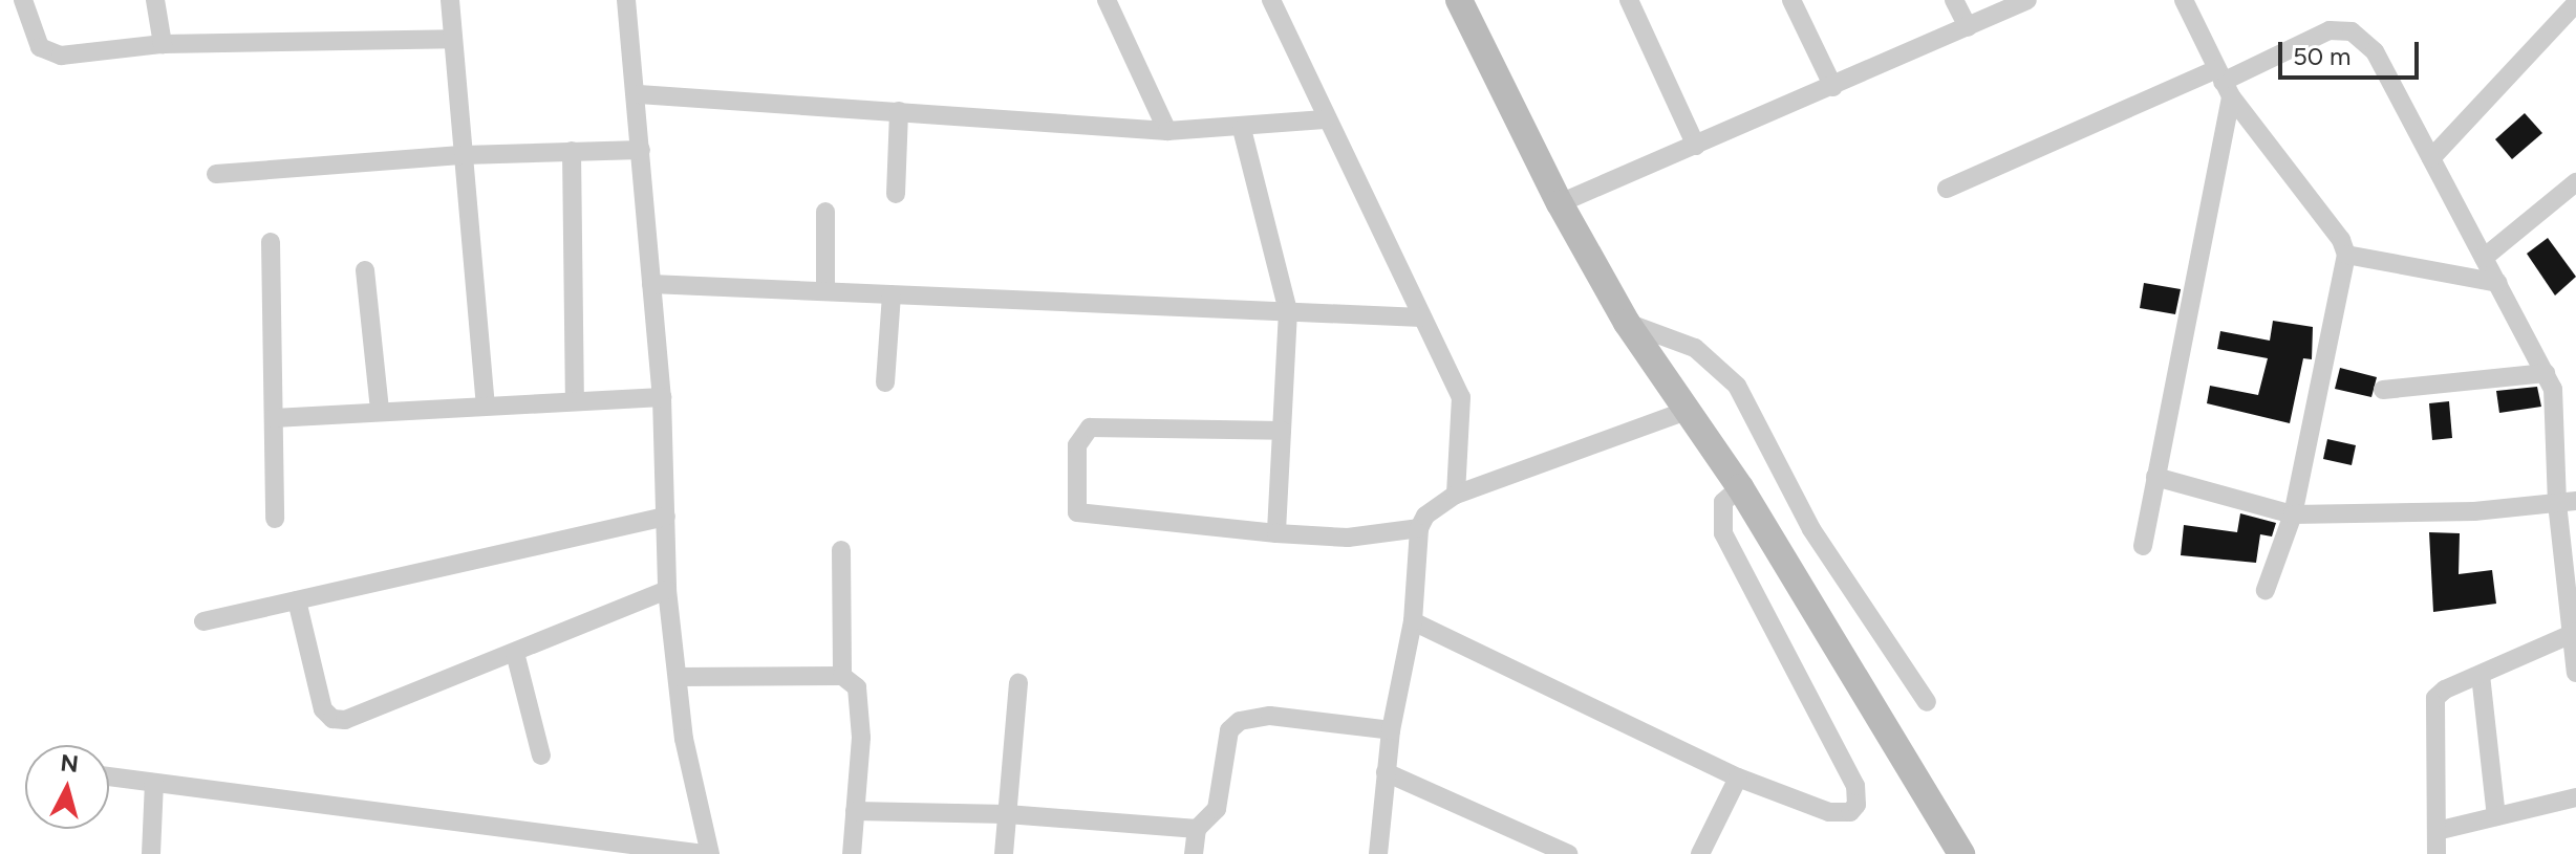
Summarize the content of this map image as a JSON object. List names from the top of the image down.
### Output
{
  "scale_bar": "50 m",
  "north": "top"
}
